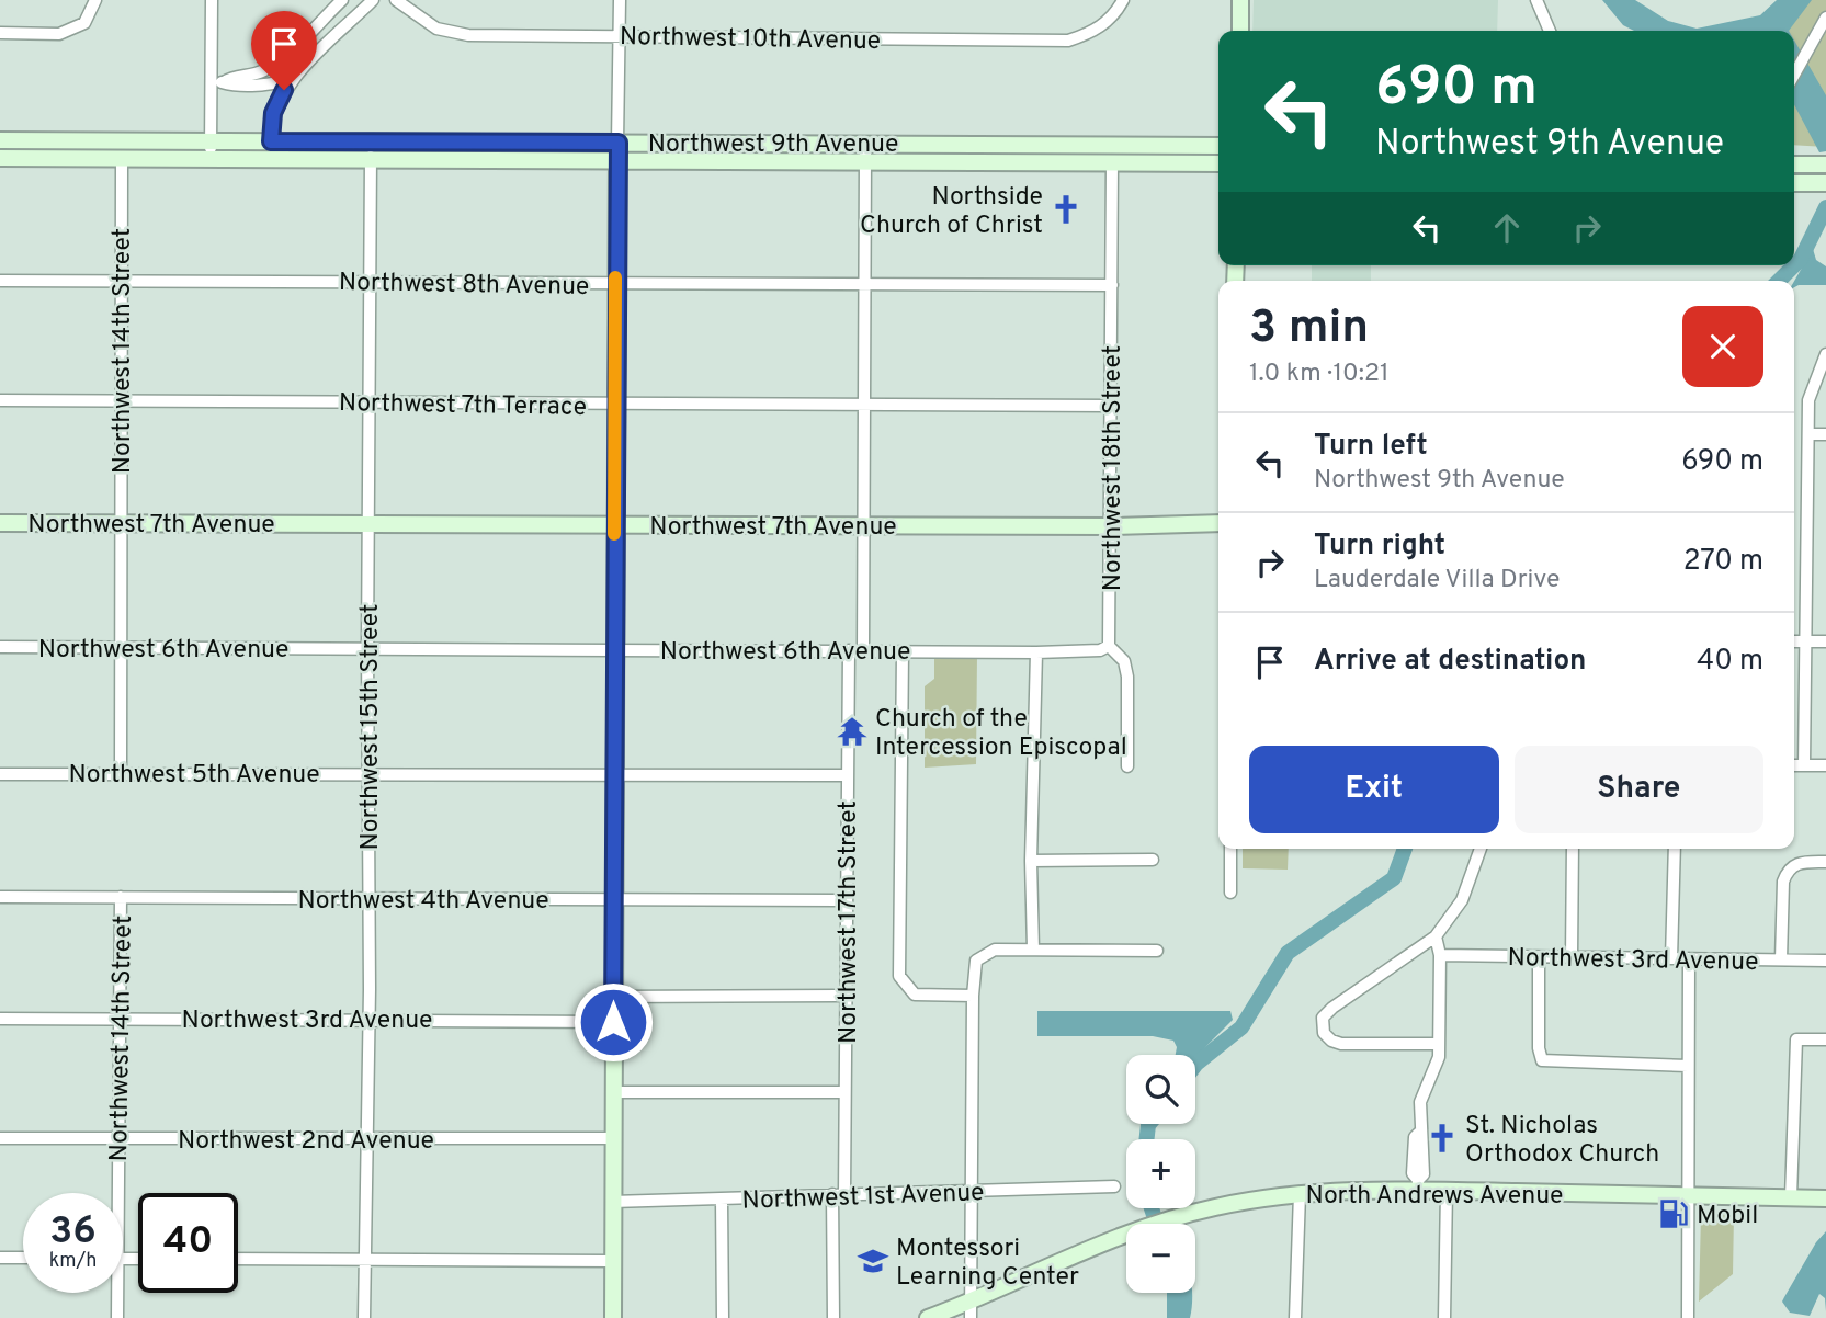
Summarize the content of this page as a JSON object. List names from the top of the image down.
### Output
{
  "streets": {
    "main road": ["Northwest 9th Avenue", "Northwest 7th Avenue", "North Andrews Avenue"],
    "street": [
      "Northwest 10th Avenue",
      "Northwest 8th Avenue",
      "Northwest 14th Street",
      "Northwest 7th Terrace",
      "Northwest 18th Street",
      "Northwest 6th Avenue",
      "Northwest 15th Street",
      "Northwest 5th Avenue",
      "Northwest 4th Avenue",
      "Northwest 17th Street",
      "Northwest 3rd Avenue",
      "Northwest 2nd Avenue",
      "Northwest 1st Avenue"
    ]
  },
  "crossings": [
    ["Northwest 9th Avenue", "Northwest 14th Street"],
    ["Northwest 9th Avenue", "Northwest 18th Street"],
    ["Northwest 9th Avenue", "Northwest 15th Street"],
    ["Northwest 8th Avenue", "Northwest 14th Street"],
    ["Northwest 8th Avenue", "Northwest 18th Street"],
    ["Northwest 8th Avenue", "Northwest 15th Street"],
    ["Northwest 14th Street", "Northwest 7th Terrace"],
    ["Northwest 14th Street", "Northwest 7th Avenue"],
    ["Northwest 14th Street", "Northwest 6th Avenue"],
    ["Northwest 14th Street", "Northwest 5th Avenue"],
    ["Northwest 14th Street", "Northwest 4th Avenue"],
    ["Northwest 14th Street", "Northwest 3rd Avenue"],
    ["Northwest 14th Street", "Northwest 2nd Avenue"],
    ["Northwest 7th Terrace", "Northwest 18th Street"],
    ["Northwest 7th Terrace", "Northwest 15th Street"],
    ["Northwest 18th Street", "Northwest 7th Avenue"],
    ["Northwest 18th Street", "Northwest 6th Avenue"],
    ["Northwest 7th Avenue", "Northwest 15th Street"],
    ["Northwest 6th Avenue", "Northwest 15th Street"],
    ["Northwest 6th Avenue", "Northwest 17th Street"],
    ["Northwest 15th Street", "Northwest 5th Avenue"],
    ["Northwest 15th Street", "Northwest 4th Avenue"],
    ["Northwest 15th Street", "Northwest 3rd Avenue"],
    ["Northwest 15th Street", "Northwest 2nd Avenue"],
    ["Northwest 5th Avenue", "Northwest 17th Street"],
    ["Northwest 4th Avenue", "Northwest 17th Street"],
    ["Northwest 17th Street", "Northwest 1st Avenue"]
  ],
  "places": {
    "church": ["Northside Church of Christ", "St. Nicholas Orthodox Church"],
    "temple": ["Church of the Intercession Episcopal"],
    "fuel station": ["Mobil"],
    "school or university": ["Montessori Learning Center"]
  },
  "page": {
    "turn": ["690 m", "Northwest 9th Avenue"],
    "heading": ["3 min", "1.0 km · 10:21"],
    "list": [
      {
        "name": "Turn left",
        "note": "Northwest 9th Avenue",
        "value": "690 m"
      },
      {
        "name": "Turn right",
        "note": "Lauderdale Villa Drive",
        "value": "270 m"
      },
      {
        "name": "Arrive at destination",
        "value": "40 m"
      }
    ],
    "buttons": ["Exit", "Share"],
    "map_buttons": ["+", "−"],
    "speed": "36 km/h",
    "limit": "40"
  }
}
